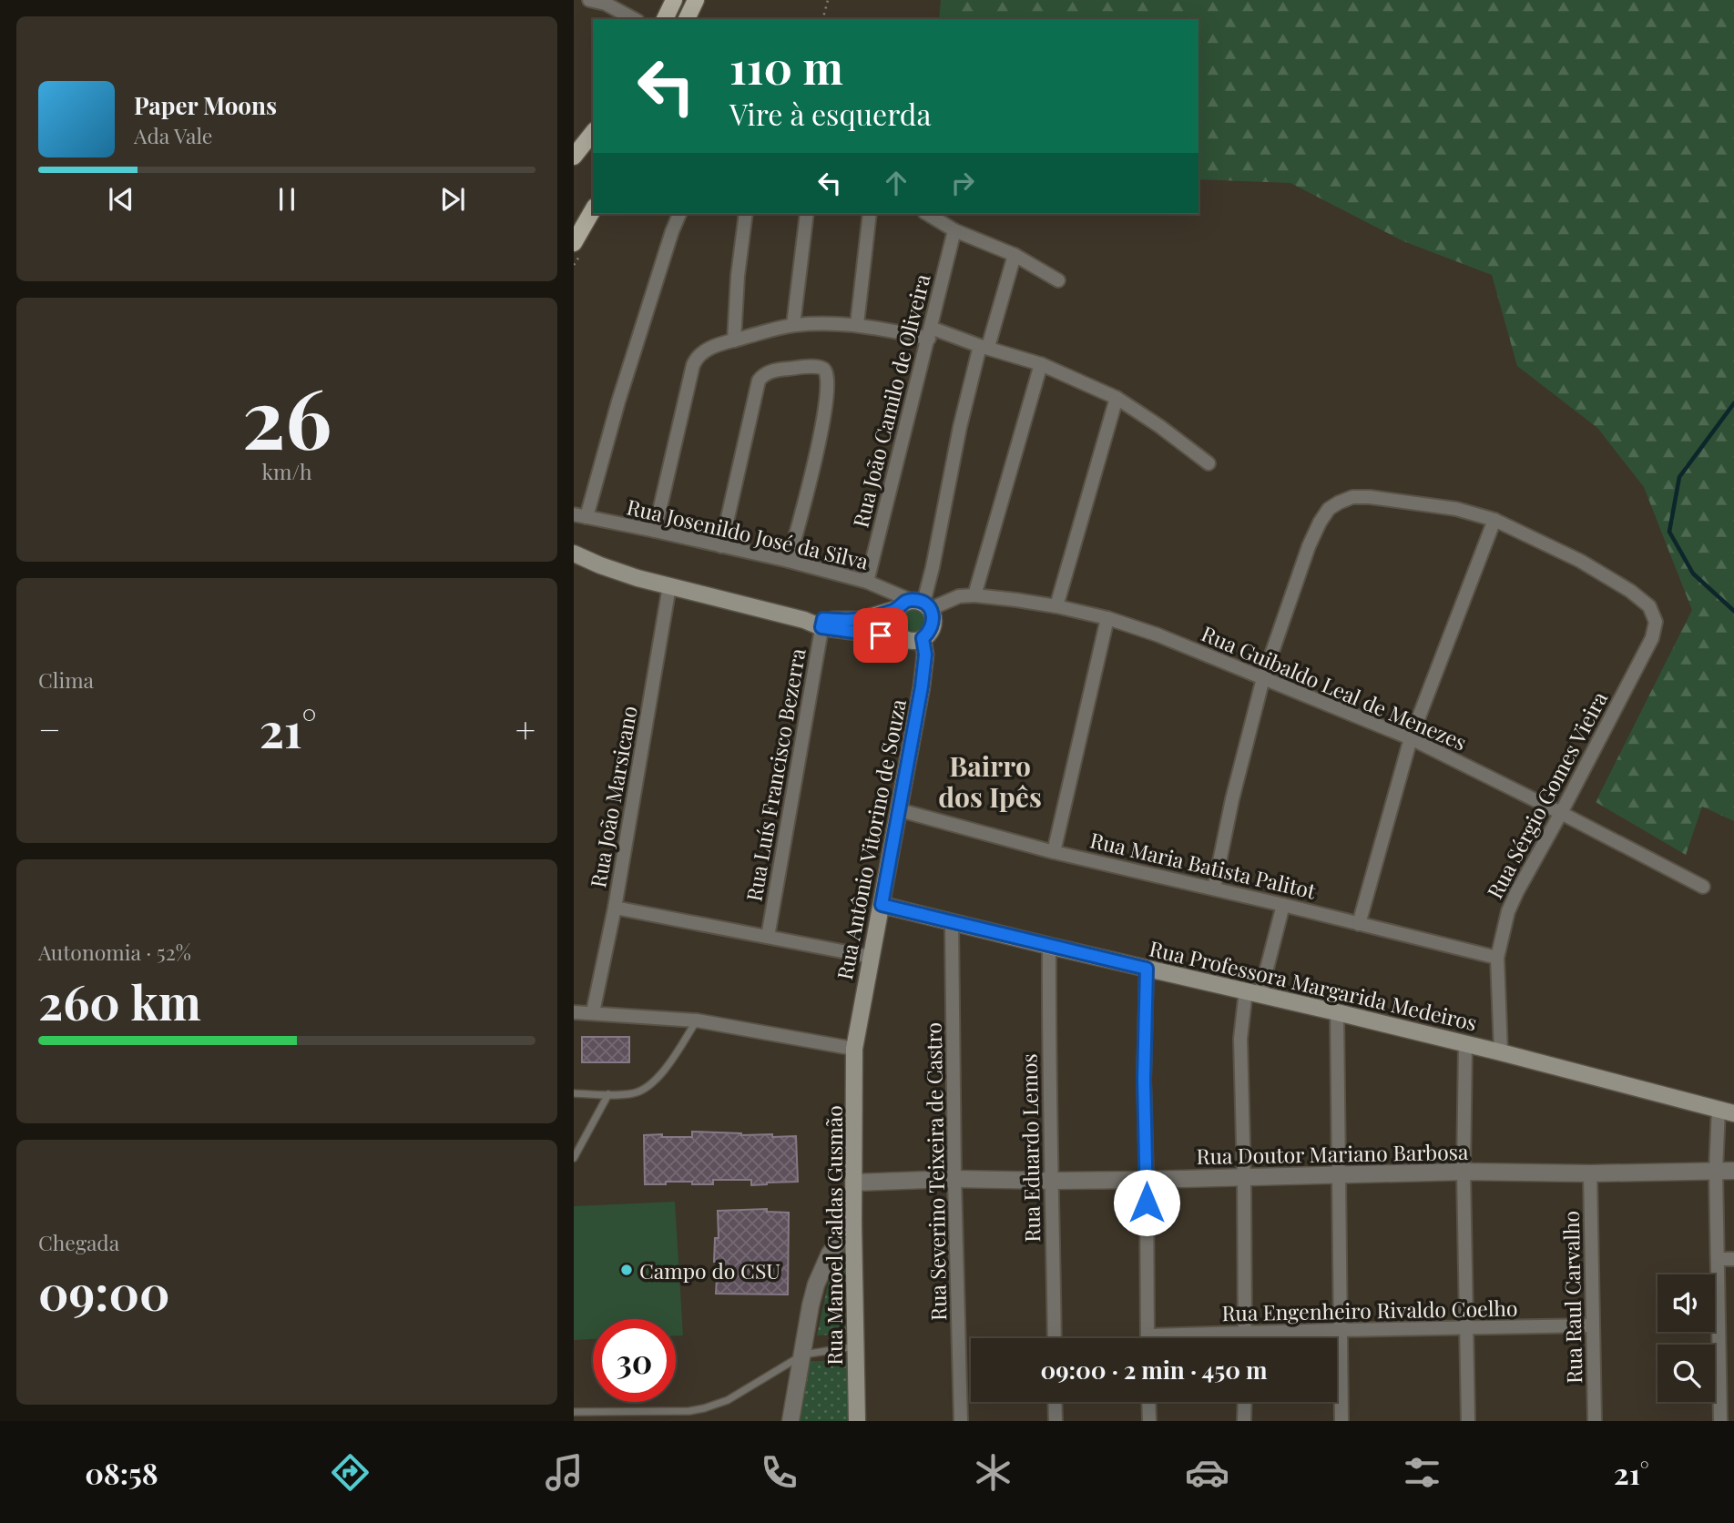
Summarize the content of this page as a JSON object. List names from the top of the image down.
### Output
{
  "streets": {
    "main road": ["Rua Antônio Vitorino de Souza", "Rua Professora Margarida Medeiros", "Rua Manoel Caldas Gusmão"],
    "street": [
      "Rua João Camilo de Oliveira",
      "Rua Josenildo José da Silva",
      "Rua Guibaldo Leal de Menezes",
      "Rua Luís Francisco Bezerra",
      "Rua Sérgio Gomes Vieira",
      "Rua João Marsicano",
      "Rua Maria Batista Palitot",
      "Rua Eduardo Lemos",
      "Rua Doutor Mariano Barbosa",
      "Rua Severino Teixeira de Castro",
      "Rua Raul Carvalho",
      "Rua Engenheiro Rivaldo Coelho"
    ]
  },
  "crossings": [
    ["Rua João Camilo de Oliveira", "Rua Josenildo José da Silva"],
    ["Rua Josenildo José da Silva", "Rua Guibaldo Leal de Menezes"],
    ["Rua Josenildo José da Silva", "Rua Antônio Vitorino de Souza"],
    ["Rua Guibaldo Leal de Menezes", "Rua Sérgio Gomes Vieira"],
    ["Rua Guibaldo Leal de Menezes", "Rua Antônio Vitorino de Souza"],
    ["Rua Sérgio Gomes Vieira", "Rua Maria Batista Palitot"],
    ["Rua Sérgio Gomes Vieira", "Rua Professora Margarida Medeiros"],
    ["Rua Antônio Vitorino de Souza", "Rua Maria Batista Palitot"],
    ["Rua Antônio Vitorino de Souza", "Rua Professora Margarida Medeiros"],
    ["Rua Antônio Vitorino de Souza", "Rua Manoel Caldas Gusmão"],
    ["Rua Professora Margarida Medeiros", "Rua Eduardo Lemos"],
    ["Rua Professora Margarida Medeiros", "Rua Severino Teixeira de Castro"],
    ["Rua Eduardo Lemos", "Rua Doutor Mariano Barbosa"],
    ["Rua Doutor Mariano Barbosa", "Rua Severino Teixeira de Castro"],
    ["Rua Doutor Mariano Barbosa", "Rua Manoel Caldas Gusmão"],
    ["Rua Doutor Mariano Barbosa", "Rua Raul Carvalho"],
    ["Rua Raul Carvalho", "Rua Engenheiro Rivaldo Coelho"]
  ],
  "districts": ["Bairro dos Ipês"],
  "places": ["Campo do CSU"],
  "page": {
    "turn": ["110 m", "Vire à esquerda"],
    "song": ["Paper Moons", "Ada Vale"],
    "tile": [
      ["26", "km/h"],
      "Clima",
      ["Autonomia · 52%", "260 km"],
      ["Chegada", "09:00"]
    ],
    "heat": ["−", "21°", "+"],
    "limit": "30",
    "trip": "09:00 · 2 min · 450 m",
    "tabs": ["08:58", "21°"]
  }
}
